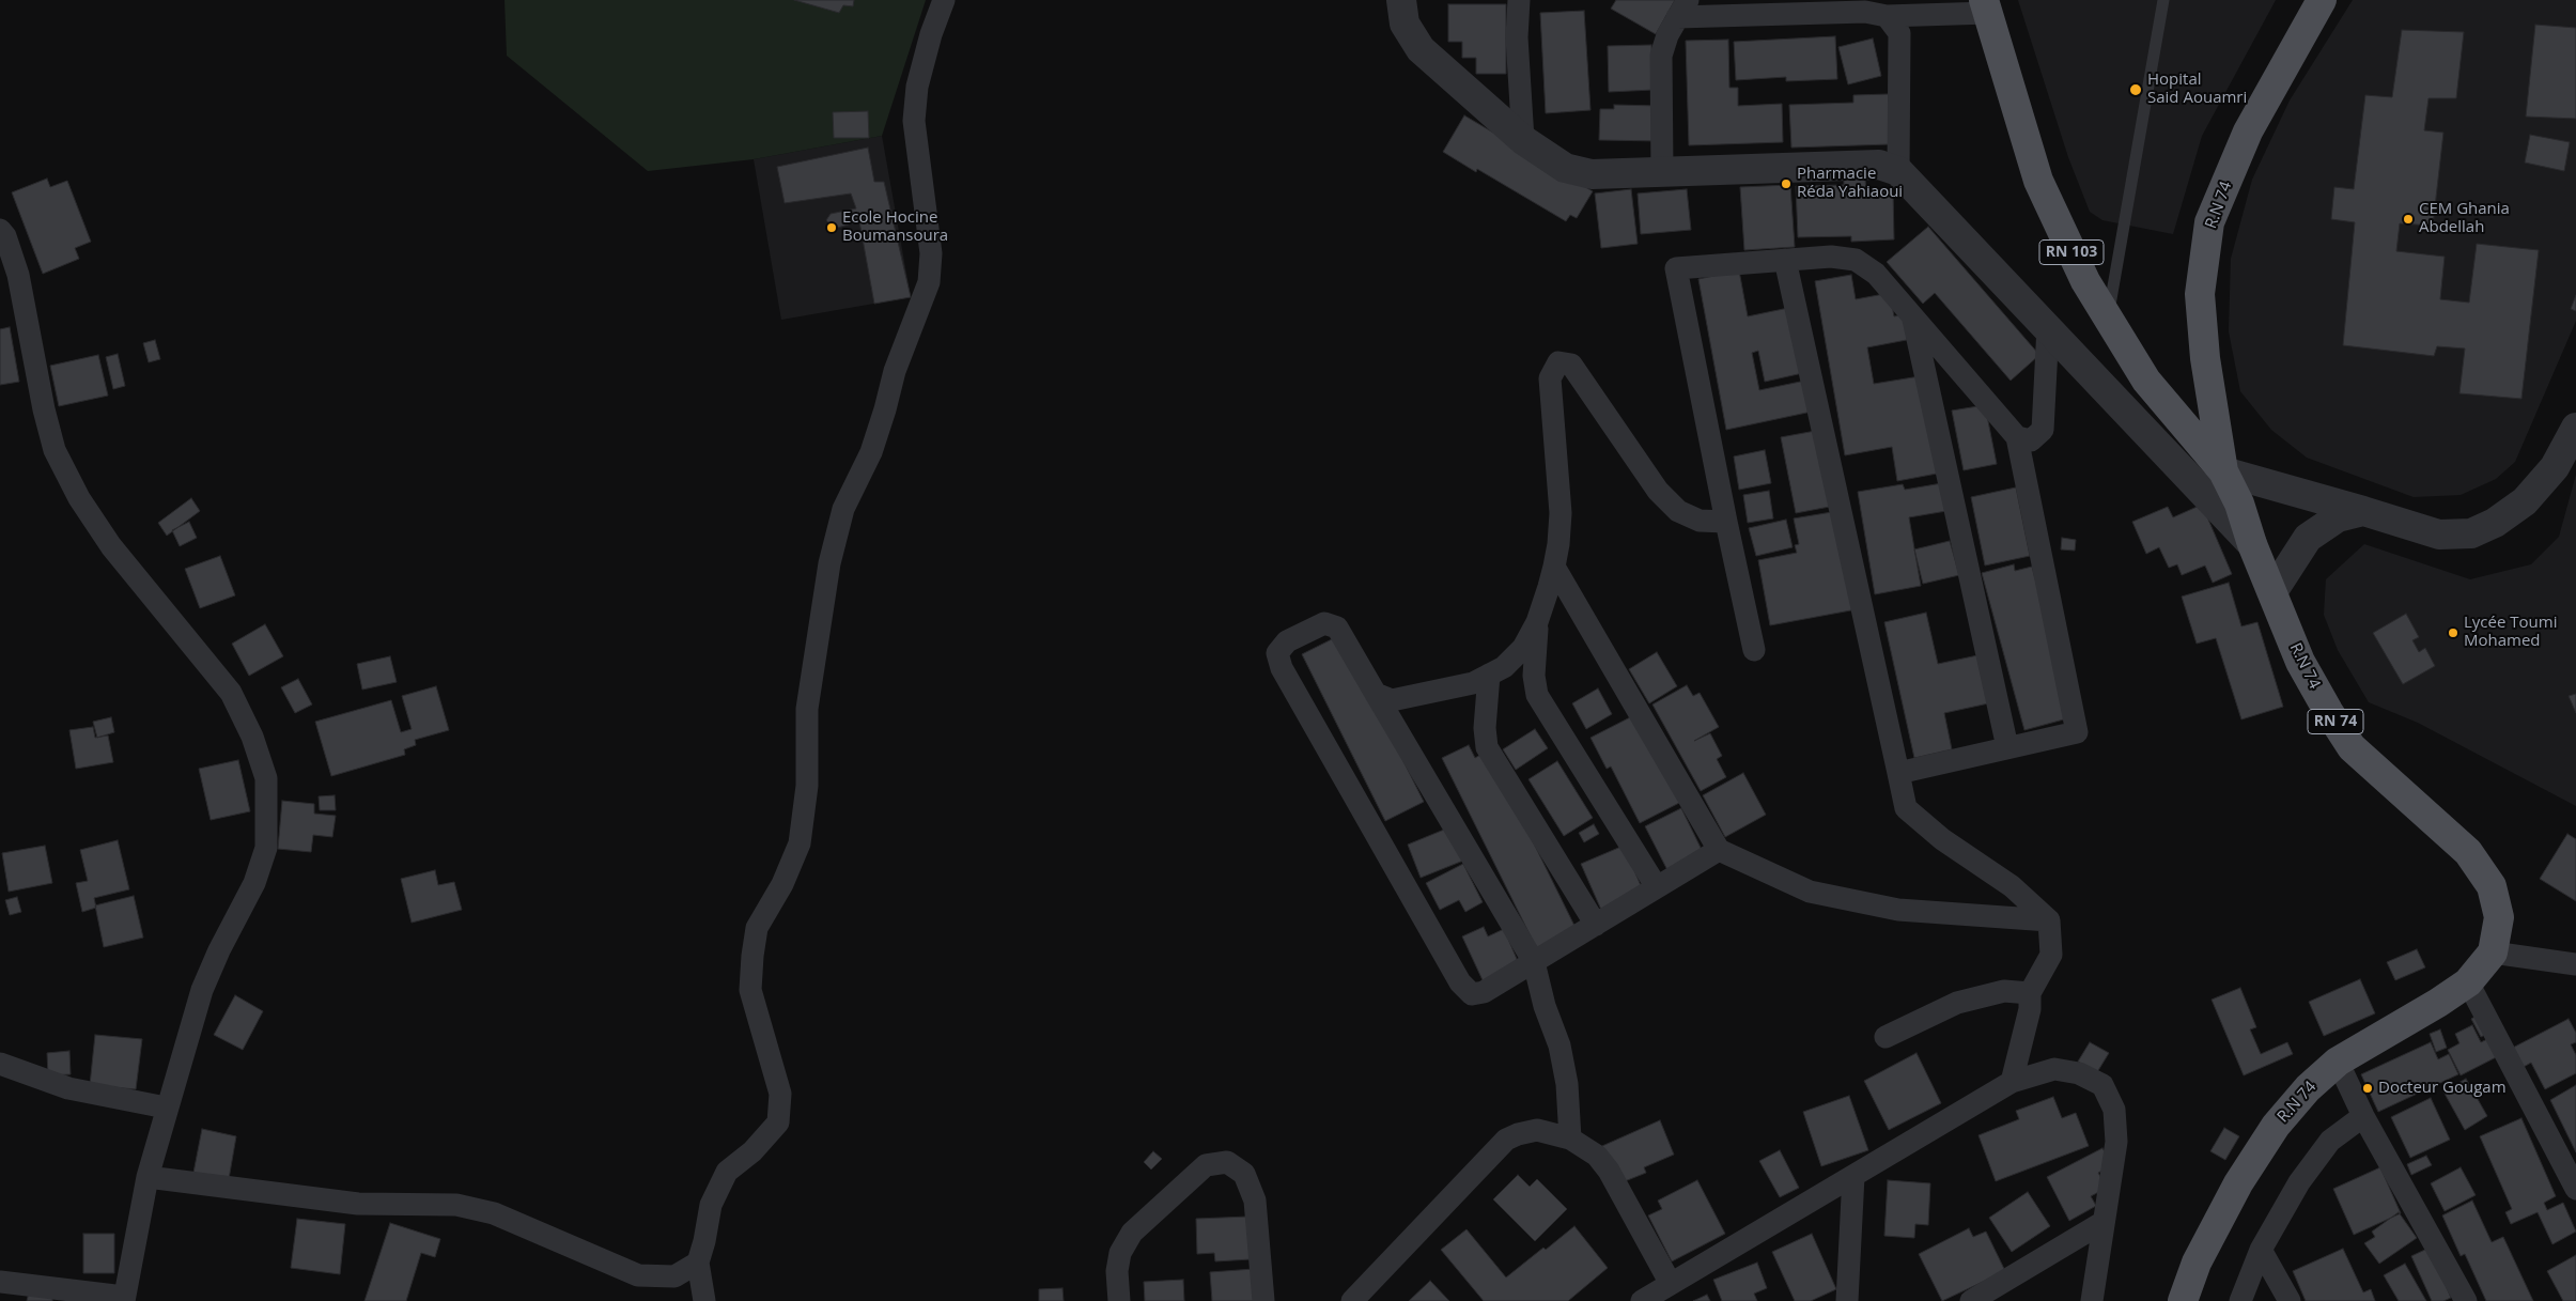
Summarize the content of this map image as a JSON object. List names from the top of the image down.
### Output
{
  "streets": {
    "main road": ["R.N 74", "RN 103", "RN 74"]
  },
  "crossings": [
    ["R.N 74", "RN 103"]
  ],
  "places": [
    "Hopital Said Aouamri",
    "Pharmacie Réda Yahiaoui",
    "CEM Ghania Abdellah",
    "Ecole Hocine Boumansoura",
    "Lycée Toumi Mohamed",
    "Docteur Gougam"
  ]
}
